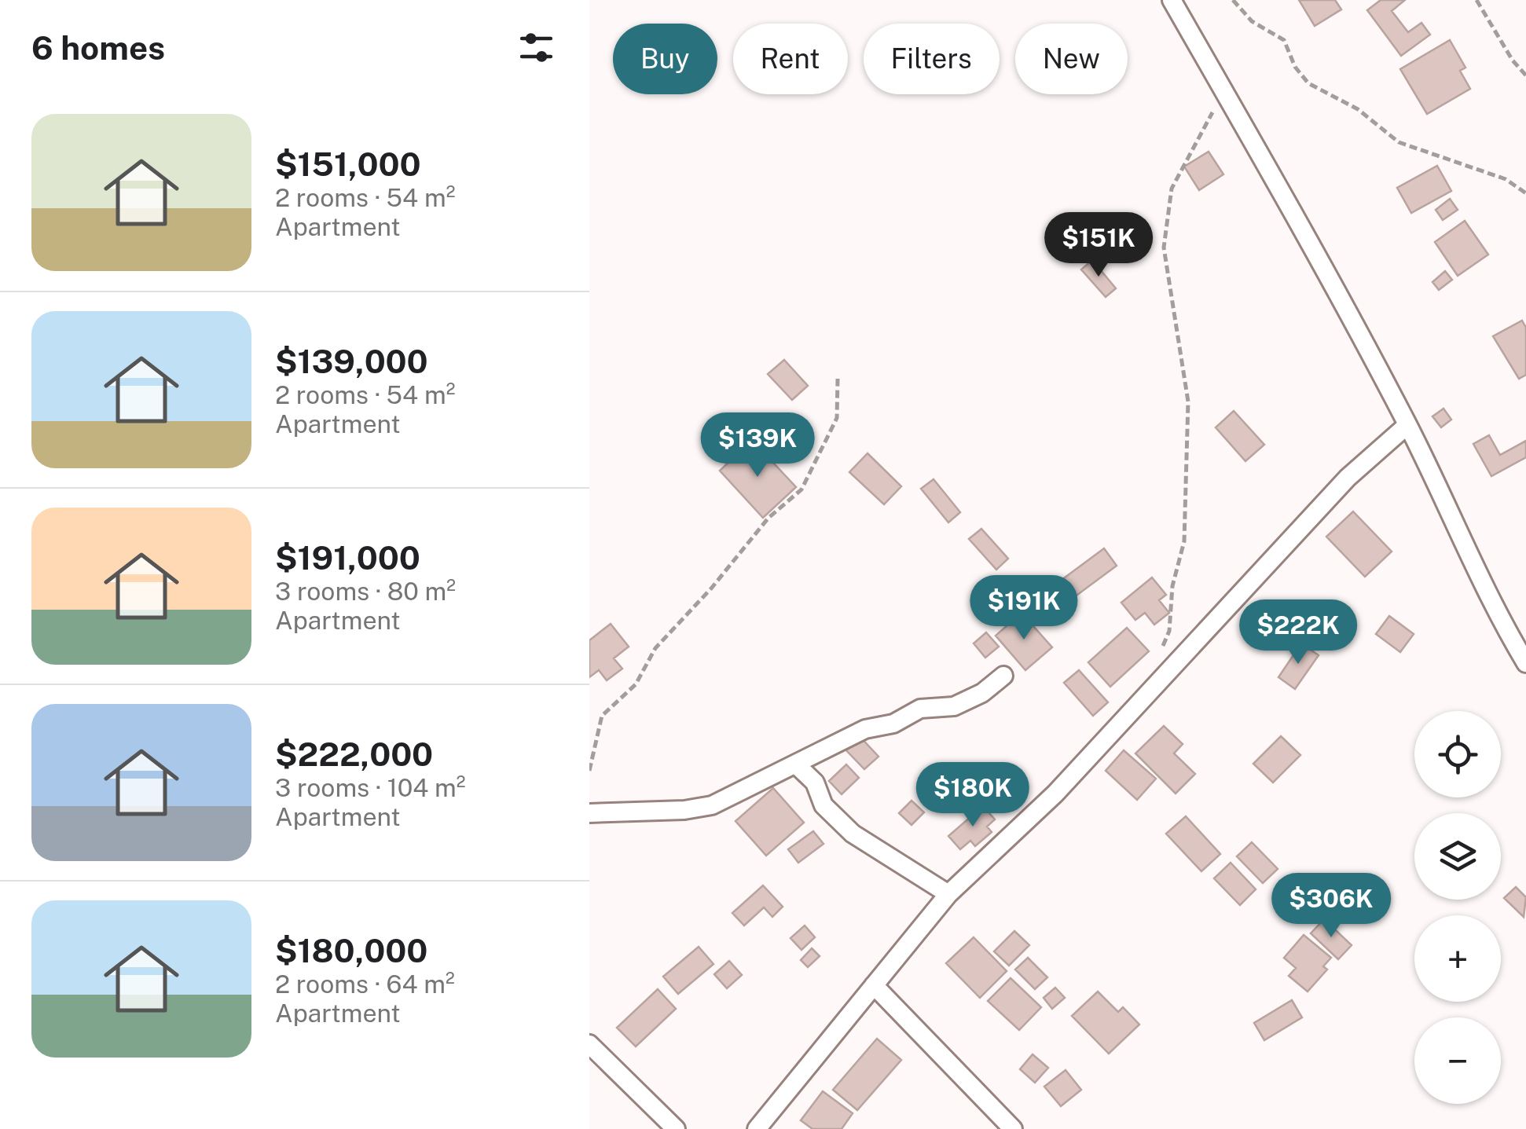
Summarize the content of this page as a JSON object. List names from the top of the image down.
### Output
{
  "page": {
    "heading": "6 homes",
    "chip": [
      "Buy",
      "Rent",
      "Filters",
      "New"
    ],
    "list": [
      {
        "name": "$151,000",
        "note": "2 rooms · 54 m² · Apartment"
      },
      {
        "name": "$139,000",
        "note": "2 rooms · 54 m² · Apartment"
      },
      {
        "name": "$191,000",
        "note": "3 rooms · 80 m² · Apartment"
      },
      {
        "name": "$222,000",
        "note": "3 rooms · 104 m² · Apartment"
      },
      {
        "name": "$180,000",
        "note": "2 rooms · 64 m² · Apartment"
      }
    ],
    "price": [
      "$151K",
      "$139K",
      "$191K",
      "$222K",
      "$180K",
      "$306K"
    ],
    "map_buttons": ["+", "−"]
  }
}
